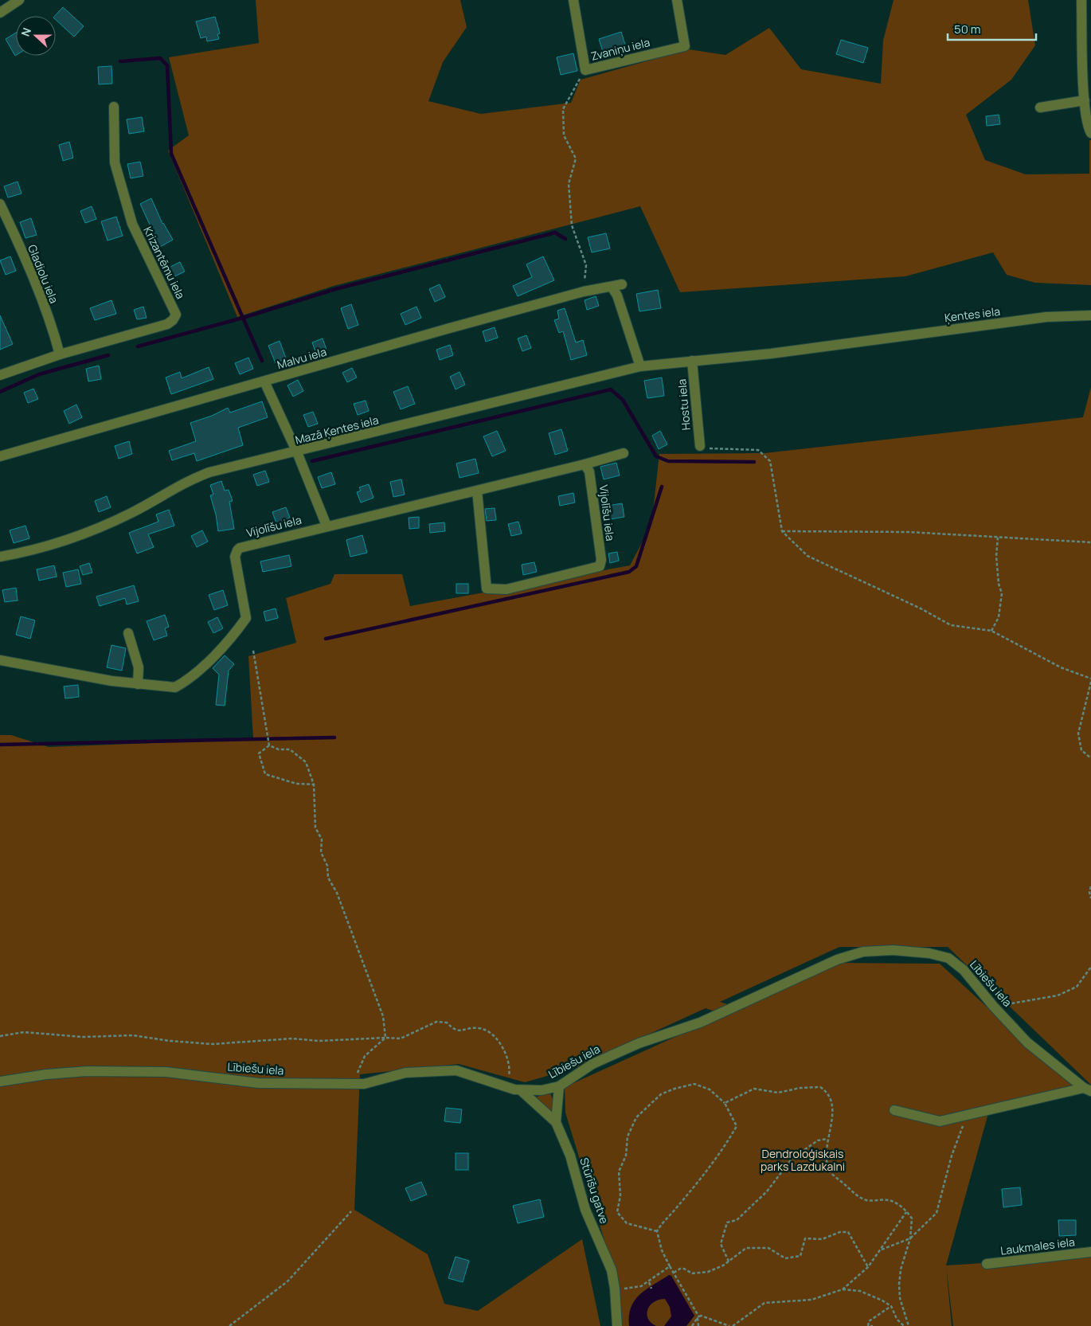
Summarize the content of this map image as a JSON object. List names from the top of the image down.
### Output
{
  "streets": {
    "street": [
      "Zvaniņu iela",
      "Krizantēmu iela",
      "Gladiolu iela",
      "Ķentes iela",
      "Malvu iela",
      "Hostu iela",
      "Mazā Ķentes iela",
      "Vijolīšu iela",
      "Lībiešu iela",
      "Stūrīšu gatve",
      "Laukmales iela"
    ]
  },
  "crossings": [
    ["Krizantēmu iela", "Gladiolu iela"],
    ["Ķentes iela", "Hostu iela"],
    ["Ķentes iela", "Mazā Ķentes iela"],
    ["Malvu iela", "Mazā Ķentes iela"],
    ["Hostu iela", "Mazā Ķentes iela"],
    ["Lībiešu iela", "Stūrīšu gatve"]
  ],
  "parks": ["Dendroloģiskais parks Lazdukalni"],
  "scale_bar": "50 m",
  "north": "left"
}
